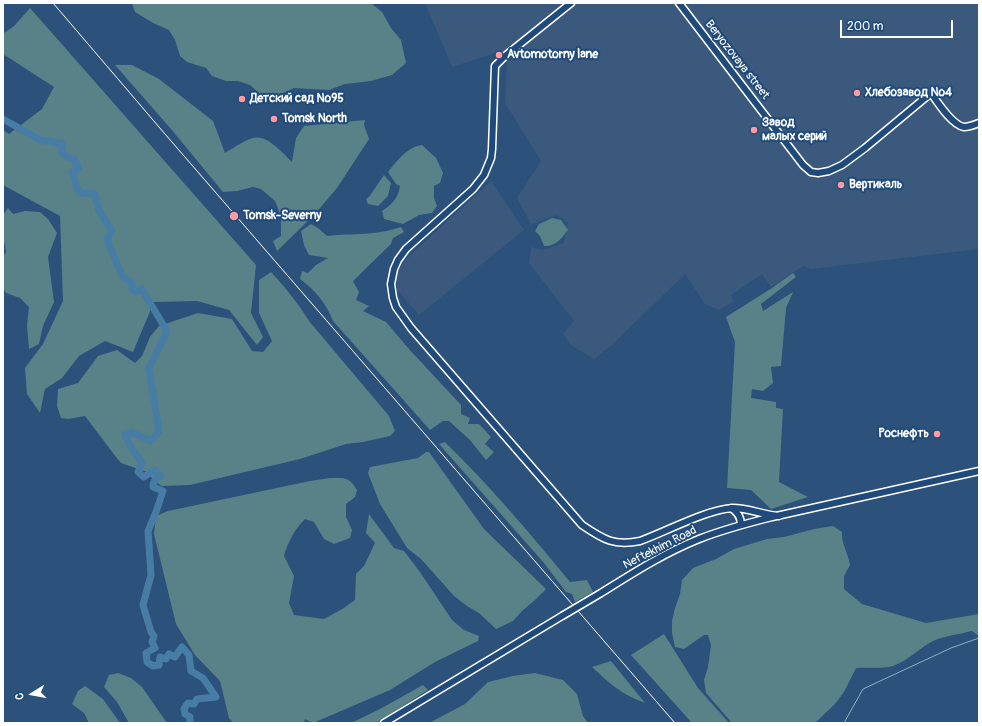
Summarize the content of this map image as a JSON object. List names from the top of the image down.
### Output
{
  "streets": {
    "street": ["Beryozovaya street", "Neftekhim Road"]
  },
  "places": [
    "Avtomotorny lane",
    "Хлебозавод №4",
    "Детский сад №95",
    "Tomsk North",
    "Завод малых серий",
    "Вертикаль",
    "Tomsk-Severny",
    "Роснефть"
  ],
  "scale_bar": "200 m",
  "north": "left"
}
